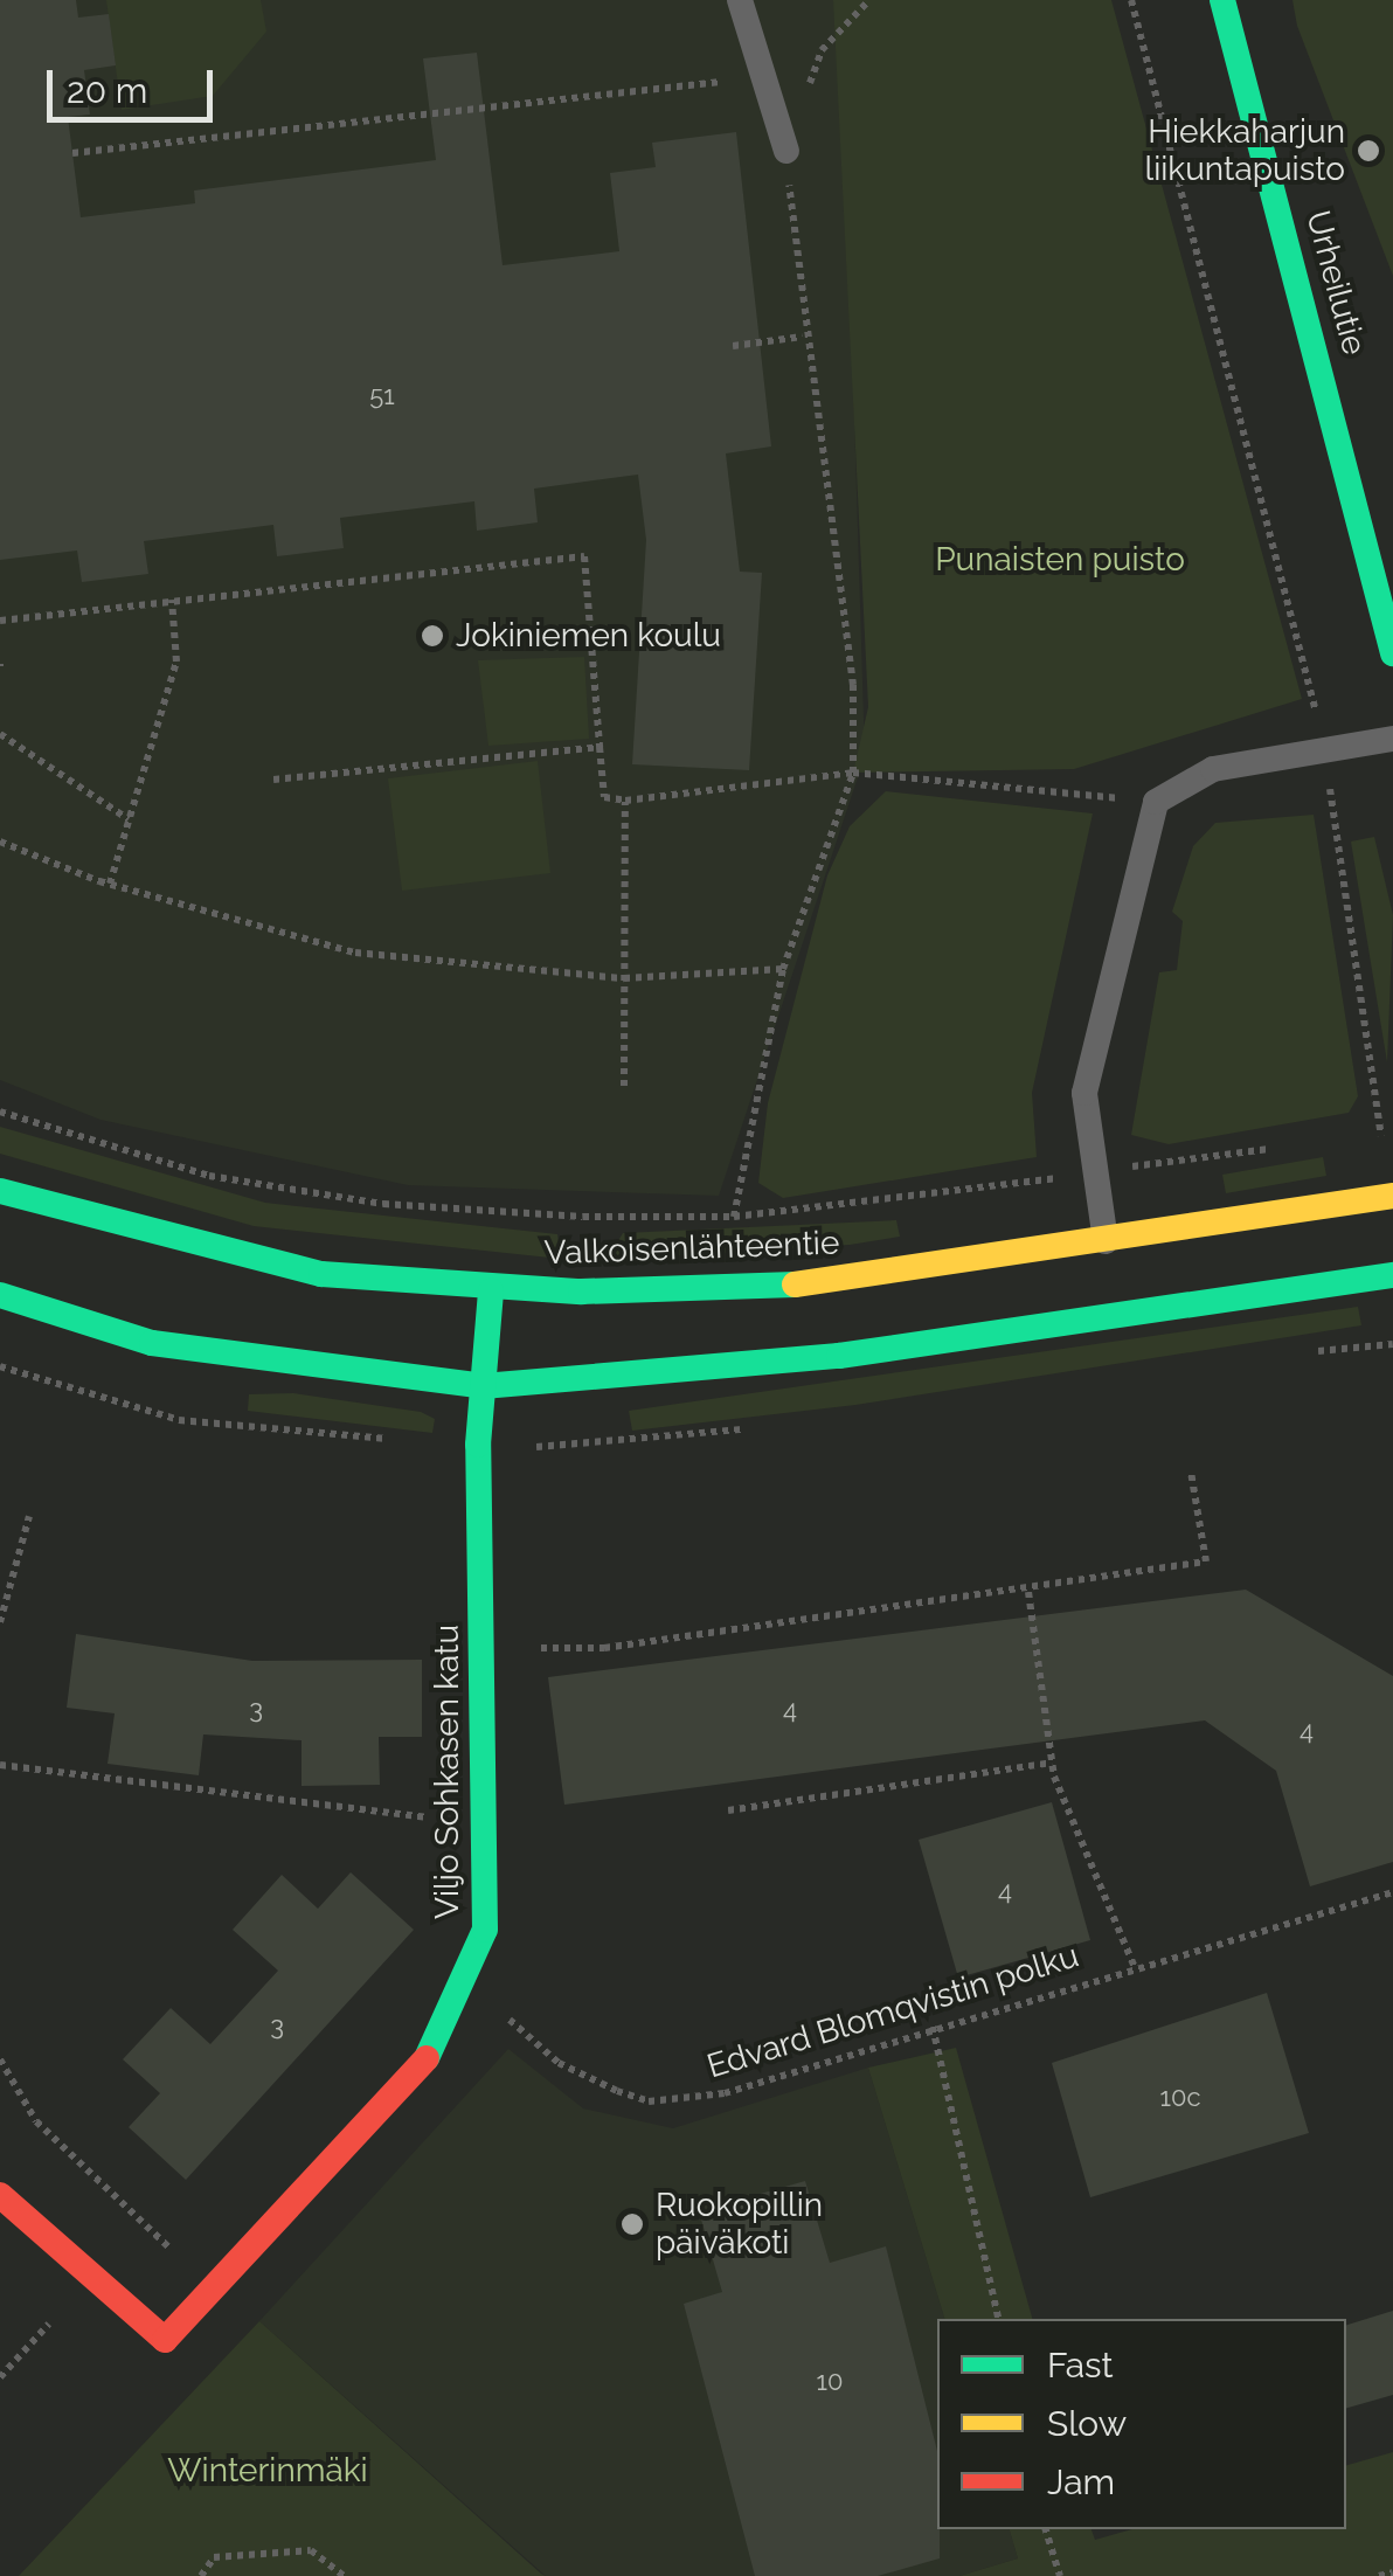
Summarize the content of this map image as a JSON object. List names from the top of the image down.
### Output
{
  "streets": {
    "main road": ["Urheilutie", "Valkoisenlähteentie", "Viljo Sohkasen katu"],
    "path": ["Edvard Blomqvistin polku"]
  },
  "crossings": [
    ["Valkoisenlähteentie", "Viljo Sohkasen katu"]
  ],
  "parks": ["Punaisten puisto", "Winterinmäki"],
  "places": ["Hiekkaharjun liikuntapuisto", "Jokiniemen koulu", "Ruokopillin päiväkoti"],
  "house_numbers": [
    "51",
    "3",
    "4",
    "4",
    "4",
    "3",
    "10c",
    "10"
  ],
  "legend": ["Fast", "Slow", "Jam"],
  "scale_bar": "20 m"
}
